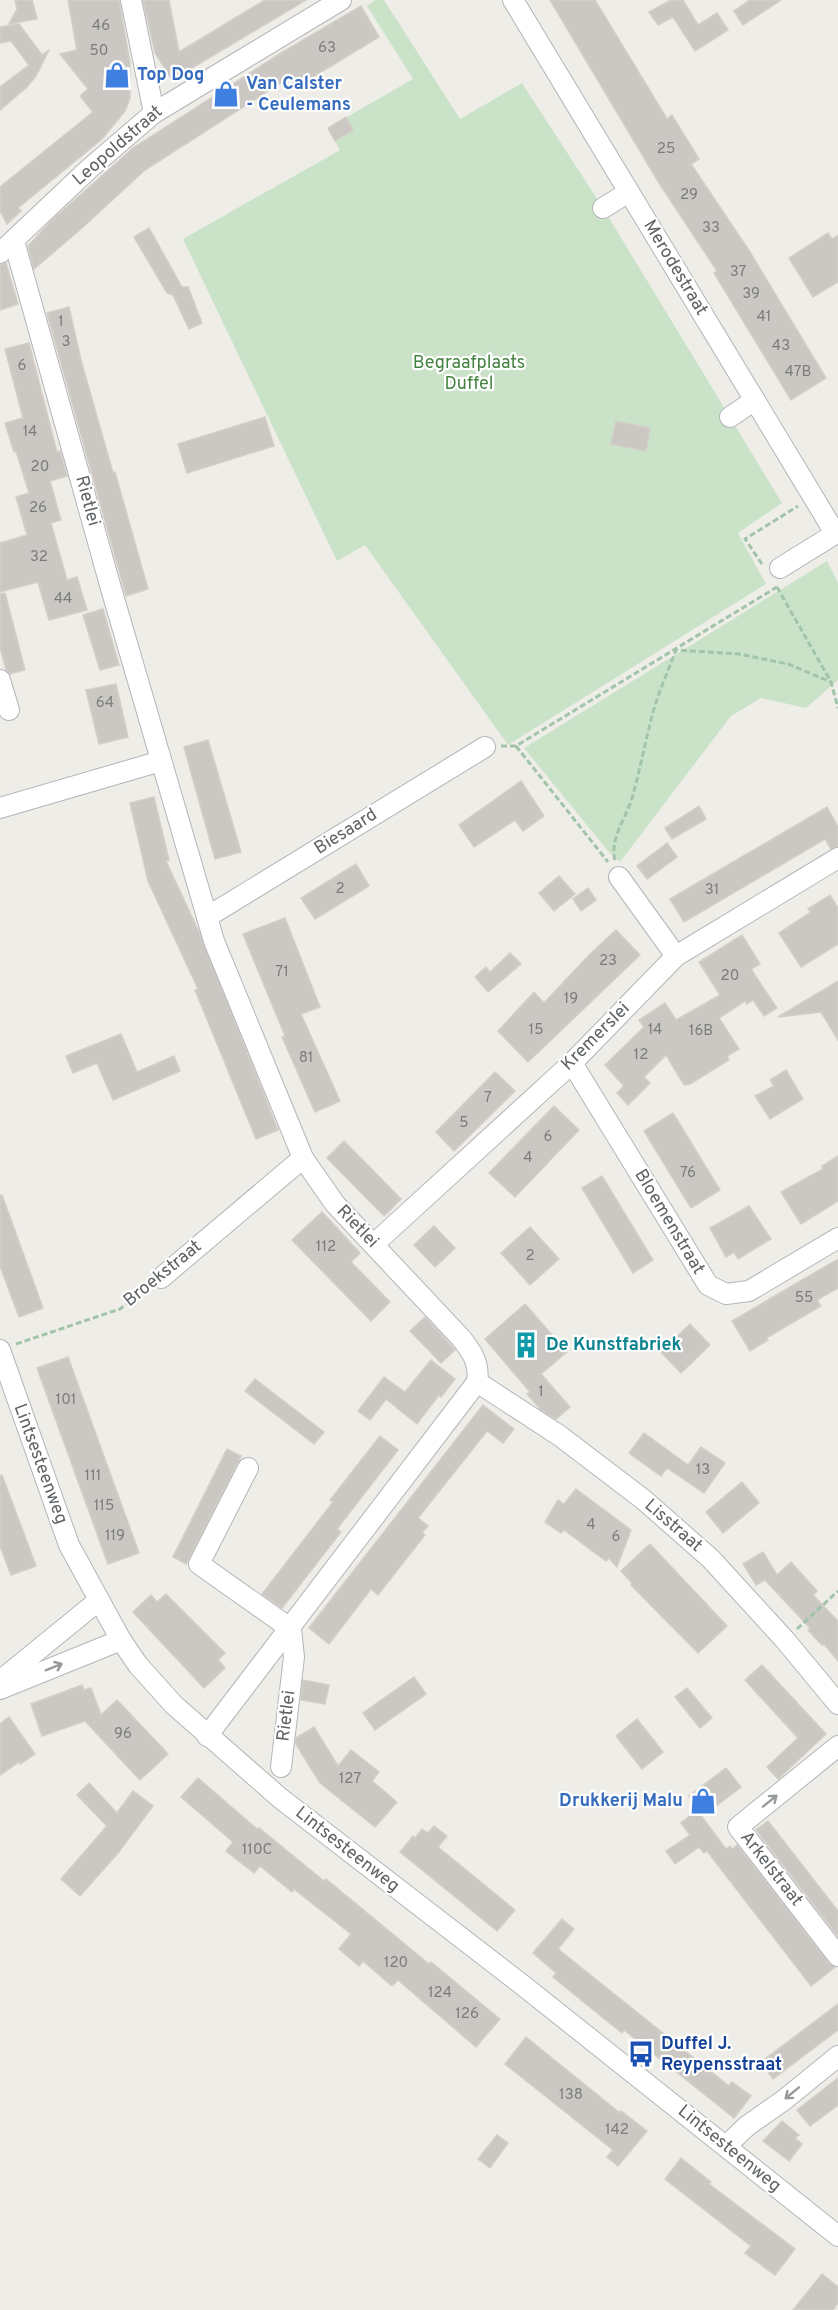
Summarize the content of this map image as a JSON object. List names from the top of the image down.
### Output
{
  "streets": {
    "street": [
      "Leopoldstraat",
      "Merodestraat",
      "Rietlei",
      "Biesaard",
      "Kremerslei",
      "Bloemenstraat",
      "Broekstraat",
      "Lintsesteenweg",
      "Lisstraat",
      "Arkelstraat"
    ]
  },
  "crossings": [
    ["Leopoldstraat", "Rietlei"],
    ["Rietlei", "Biesaard"],
    ["Rietlei", "Kremerslei"],
    ["Rietlei", "Broekstraat"],
    ["Rietlei", "Lisstraat"],
    ["Kremerslei", "Bloemenstraat"],
    ["Broekstraat", "Lintsesteenweg"]
  ],
  "parks": ["Begraafplaats Duffel"],
  "places": {
    "shop": ["Top Dog", "Van Calster - Ceulemans", "Drukkerij Malu"],
    "building": ["De Kunstfabriek"],
    "bus stop": ["Duffel J. Reypensstraat"]
  },
  "house_numbers": [
    "46",
    "63",
    "50",
    "25",
    "29",
    "33",
    "37",
    "39",
    "41",
    "1",
    "3",
    "43",
    "6",
    "47B",
    "14",
    "20",
    "26",
    "32",
    "44",
    "64",
    "2",
    "31",
    "23",
    "71",
    "20",
    "19",
    "15",
    "14",
    "16B",
    "12",
    "81",
    "7",
    "5",
    "6",
    "4",
    "76",
    "112",
    "2",
    "55",
    "1",
    "101",
    "13",
    "111",
    "115",
    "4",
    "119",
    "6",
    "96",
    "127",
    "110C",
    "120",
    "124",
    "126",
    "138",
    "142"
  ]
}
